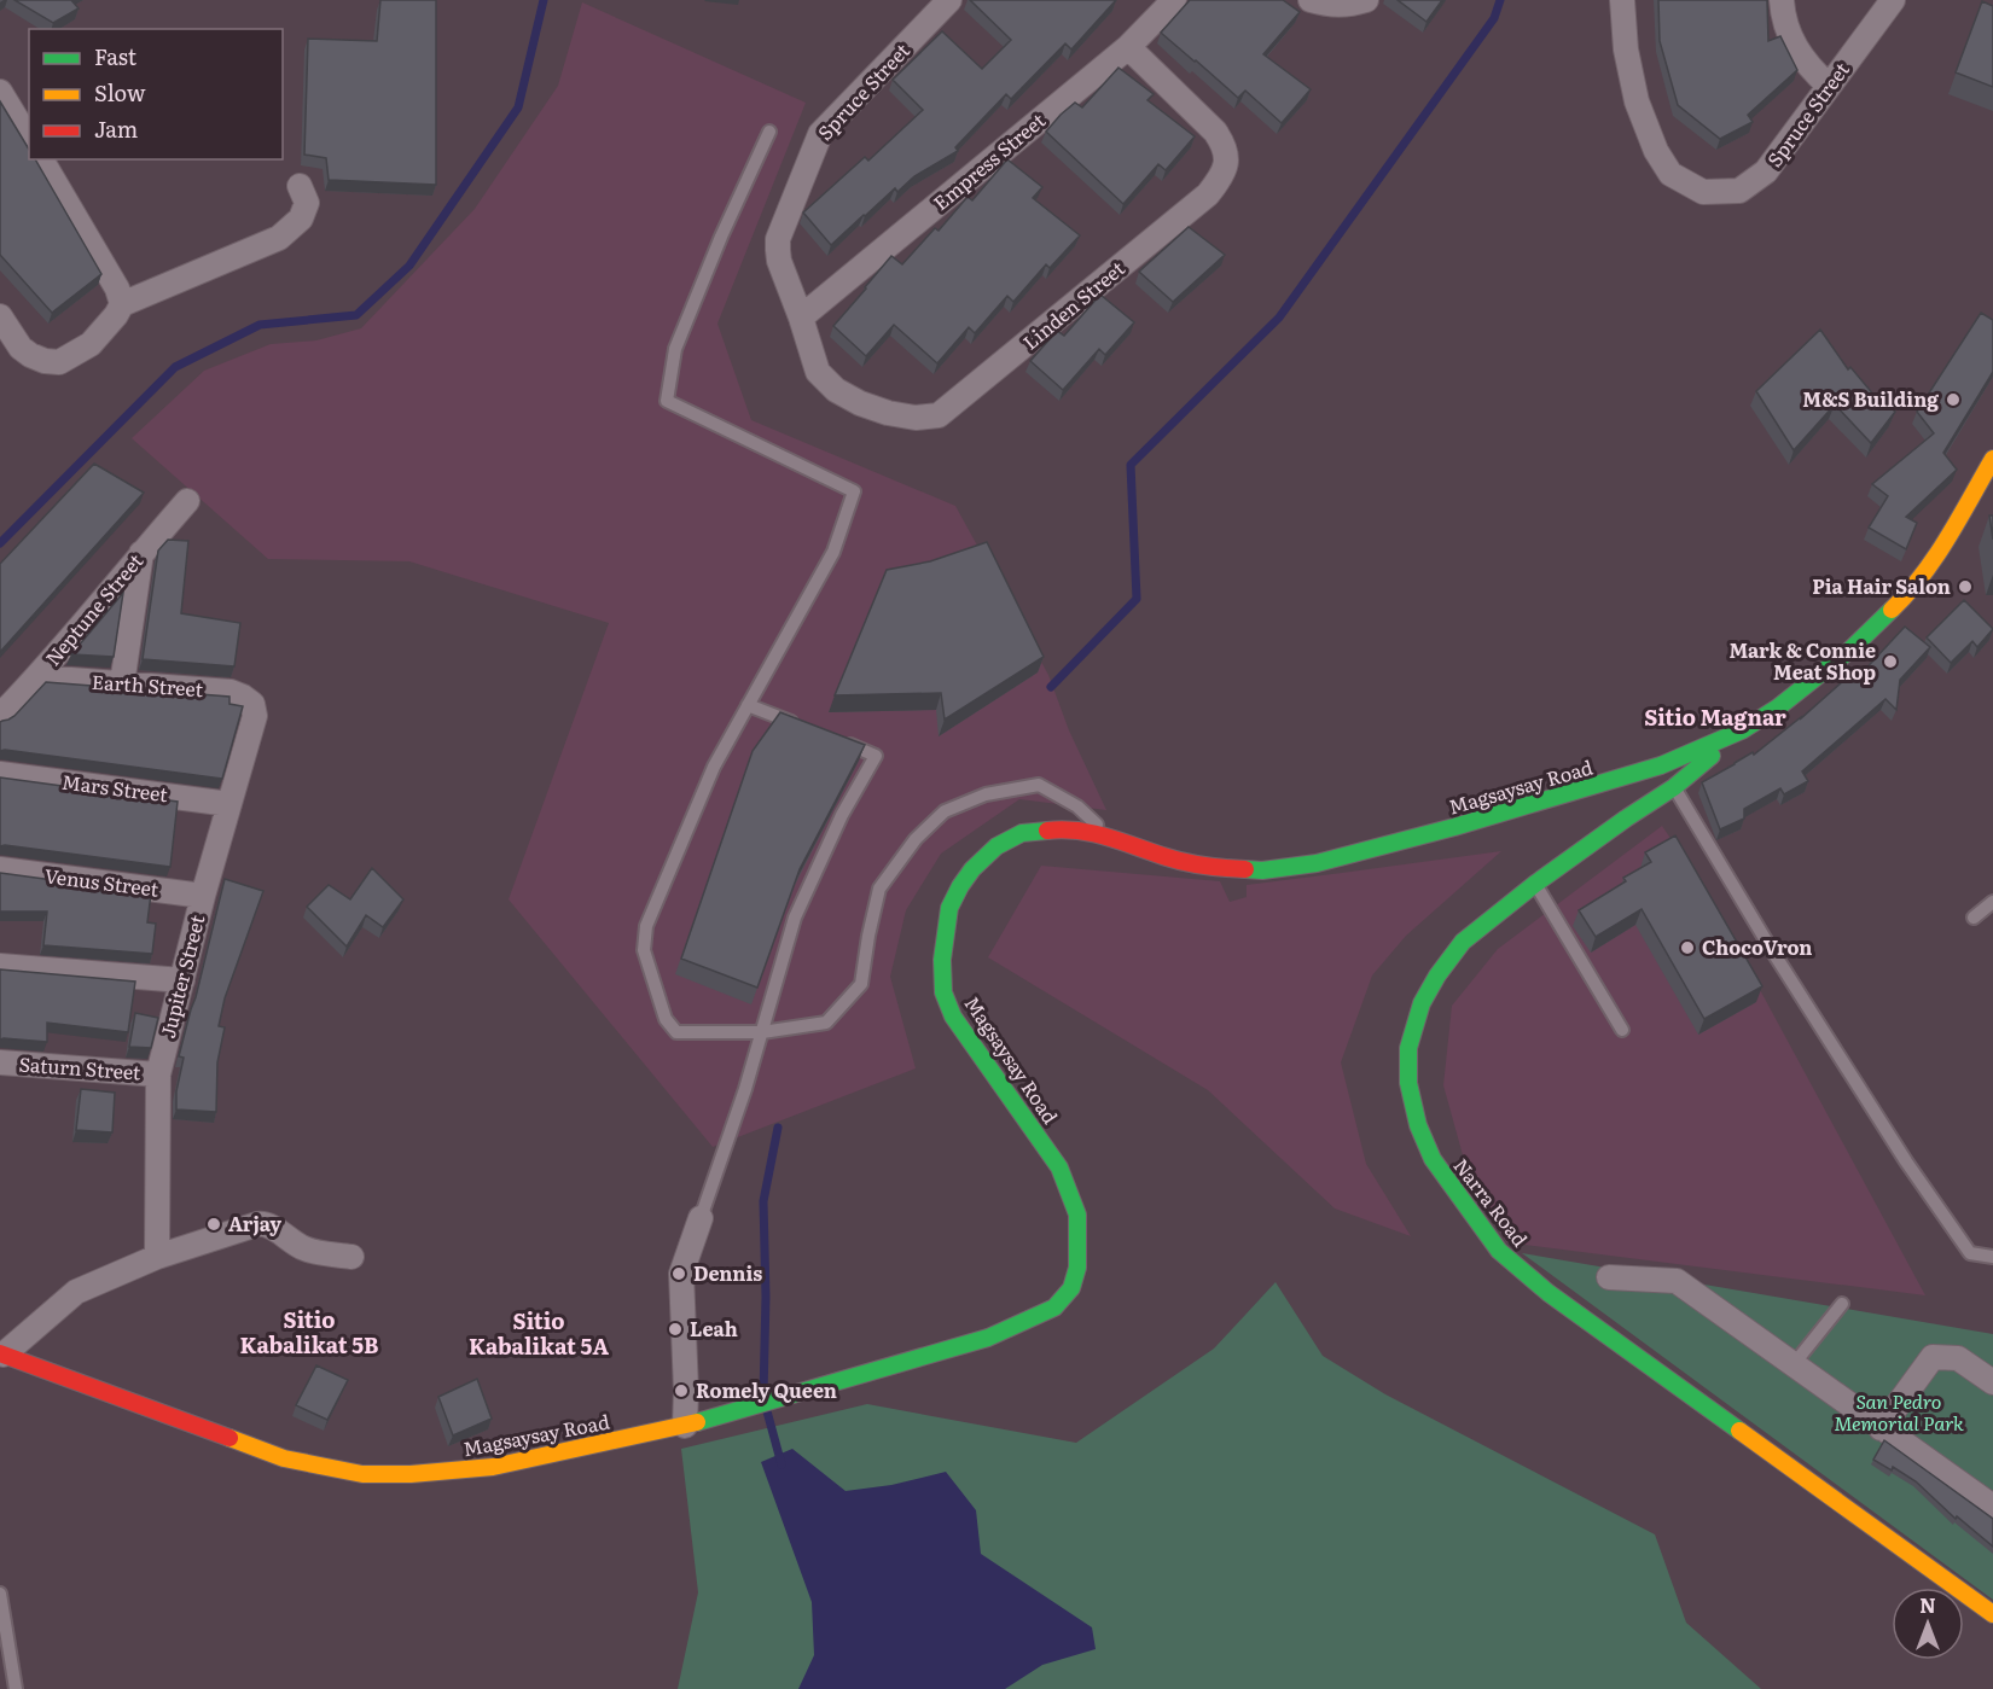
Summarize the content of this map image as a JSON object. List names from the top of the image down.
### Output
{
  "streets": {
    "main road": ["Magsaysay Road", "Narra Road"],
    "street": [
      "Spruce Street",
      "Empress Street",
      "Linden Street",
      "Neptune Street",
      "Earth Street",
      "Mars Street",
      "Venus Street",
      "Jupiter Street",
      "Saturn Street"
    ]
  },
  "crossings": [
    ["Spruce Street", "Empress Street"],
    ["Spruce Street", "Linden Street"],
    ["Empress Street", "Linden Street"],
    ["Neptune Street", "Earth Street"],
    ["Earth Street", "Jupiter Street"],
    ["Magsaysay Road", "Narra Road"],
    ["Mars Street", "Jupiter Street"],
    ["Venus Street", "Jupiter Street"],
    ["Jupiter Street", "Saturn Street"]
  ],
  "districts": ["Sitio Magnar", "Sitio Kabalikat 5B", "Sitio Kabalikat 5A"],
  "parks": ["San Pedro Memorial Park"],
  "places": [
    "M&S Building",
    "Pia Hair Salon",
    "Mark & Connie Meat Shop",
    "ChocoVron",
    "Arjay",
    "Dennis",
    "Leah",
    "Romely Queen"
  ],
  "legend": ["Fast", "Slow", "Jam"],
  "north": "top"
}
